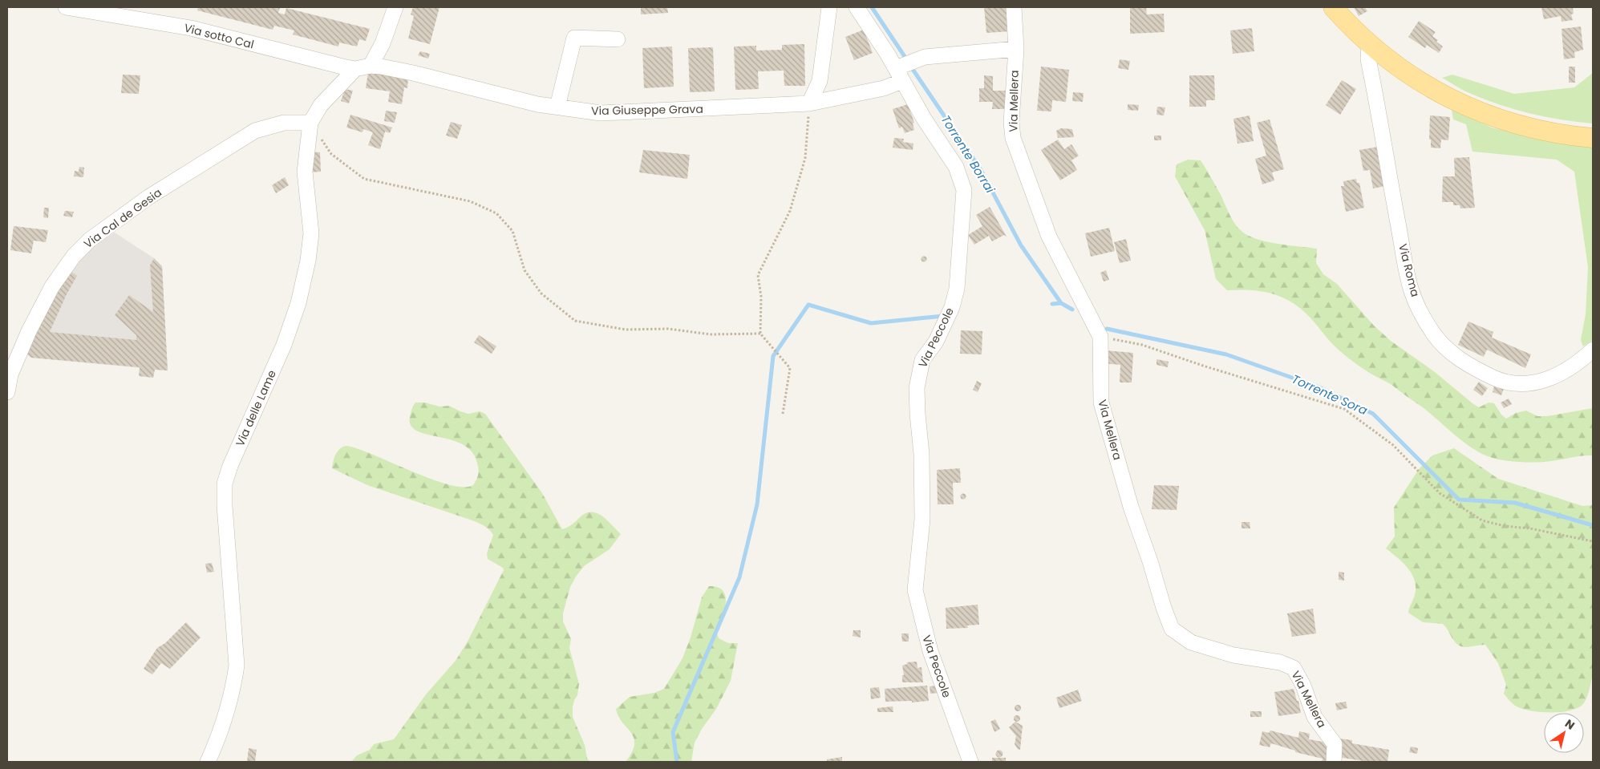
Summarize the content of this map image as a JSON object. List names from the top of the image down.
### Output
{
  "streets": {
    "street": [
      "Via sotto Cal",
      "Via Mellera",
      "Via Giuseppe Grava",
      "Via Cal de Gesia",
      "Via Roma",
      "Via Peccole",
      "Via delle Lame"
    ]
  },
  "crossings": [
    ["Via sotto Cal", "Via Giuseppe Grava"],
    ["Via sotto Cal", "Via delle Lame"],
    ["Via Mellera", "Via Giuseppe Grava"],
    ["Via Giuseppe Grava", "Via Peccole"],
    ["Via Cal de Gesia", "Via delle Lame"]
  ],
  "water": ["Torrente Borrai", "Torrente Sora"],
  "north": "top right"
}
